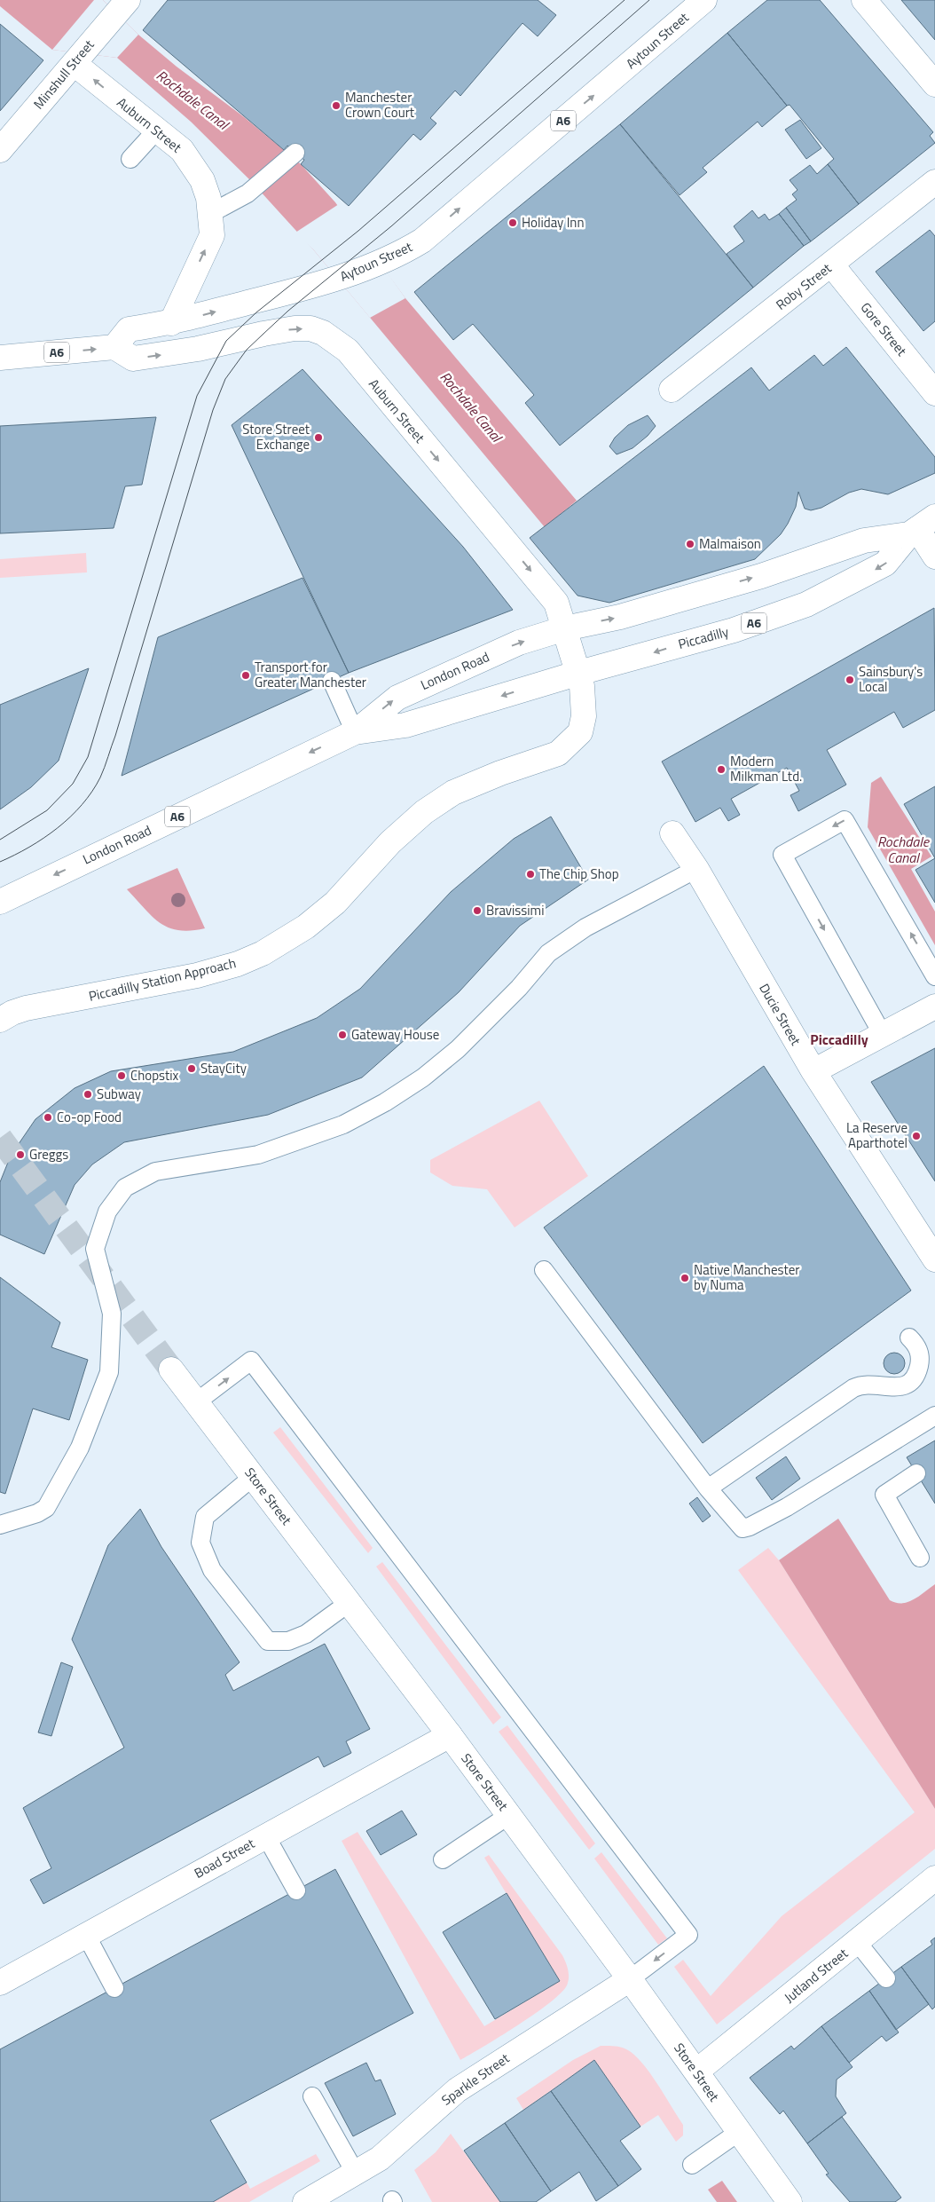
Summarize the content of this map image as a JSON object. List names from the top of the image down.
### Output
{
  "streets": {
    "street": [
      "Aytoun Street",
      "Minshull Street",
      "A6",
      "Auburn Street",
      "Roby Street",
      "Gore Street",
      "Piccadilly",
      "London Road",
      "Piccadilly Station Approach",
      "Ducie Street",
      "Store Street",
      "Boad Street",
      "Jutland Street",
      "Sparkle Street"
    ]
  },
  "crossings": [
    ["Aytoun Street", "A6"],
    ["Aytoun Street", "Auburn Street"],
    ["Minshull Street", "Auburn Street"],
    ["A6", "Auburn Street"],
    ["Auburn Street", "Piccadilly"],
    ["Auburn Street", "London Road"],
    ["Auburn Street", "Piccadilly Station Approach"],
    ["Roby Street", "Gore Street"],
    ["Piccadilly", "London Road"],
    ["Piccadilly", "Piccadilly Station Approach"],
    ["London Road", "Piccadilly Station Approach"],
    ["Store Street", "Boad Street"],
    ["Store Street", "Jutland Street"],
    ["Store Street", "Sparkle Street"]
  ],
  "one_way": ["Aytoun Street"],
  "districts": ["Piccadilly"],
  "water": ["Rochdale Canal"],
  "places": [
    "Manchester Crown Court",
    "Holiday Inn",
    "Store Street Exchange",
    "Malmaison",
    "Transport for Greater Manchester",
    "Sainsbury's Local",
    "Modern Milkman Ltd.",
    "The Chip Shop",
    "Bravissimi",
    "Gateway House",
    "StayCity",
    "Chopstix",
    "Subway",
    "Co-op Food",
    "La Reserve Aparthotel",
    "Greggs",
    "Native Manchester by Numa"
  ]
}
